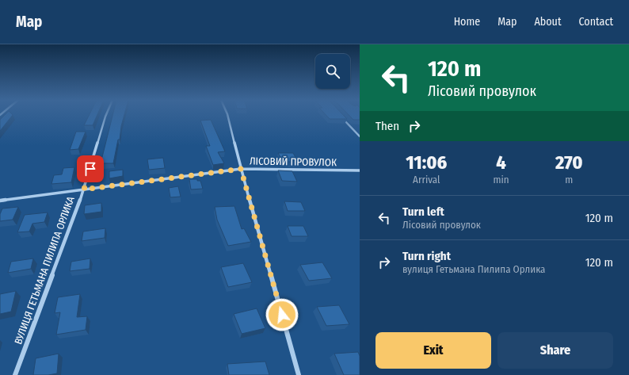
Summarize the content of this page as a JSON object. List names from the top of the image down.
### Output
{
  "streets": {
    "street": ["ЛІСОВИЙ ПРОВУЛОК", "ВУЛИЦЯ ГЕТЬМАНА ПИЛИПА ОРЛИКА"]
  },
  "crossings": [
    ["ЛІСОВИЙ ПРОВУЛОК", "ВУЛИЦЯ ГЕТЬМАНА ПИЛИПА ОРЛИКА"]
  ],
  "page": {
    "header": "Map",
    "nav": [
      "Home",
      "Map",
      "About",
      "Contact"
    ],
    "turn": ["120 m", "Лісовий провулок"],
    "then": "Then",
    "eta": [
      "11:06",
      "Arrival",
      "4",
      "min",
      "270",
      "m"
    ],
    "list": [
      {
        "name": "Turn left",
        "note": "Лісовий провулок",
        "value": "120 m"
      },
      {
        "name": "Turn right",
        "note": "вулиця Гетьмана Пилипа Орлика",
        "value": "120 m"
      }
    ],
    "buttons": ["Exit", "Share"]
  }
}
